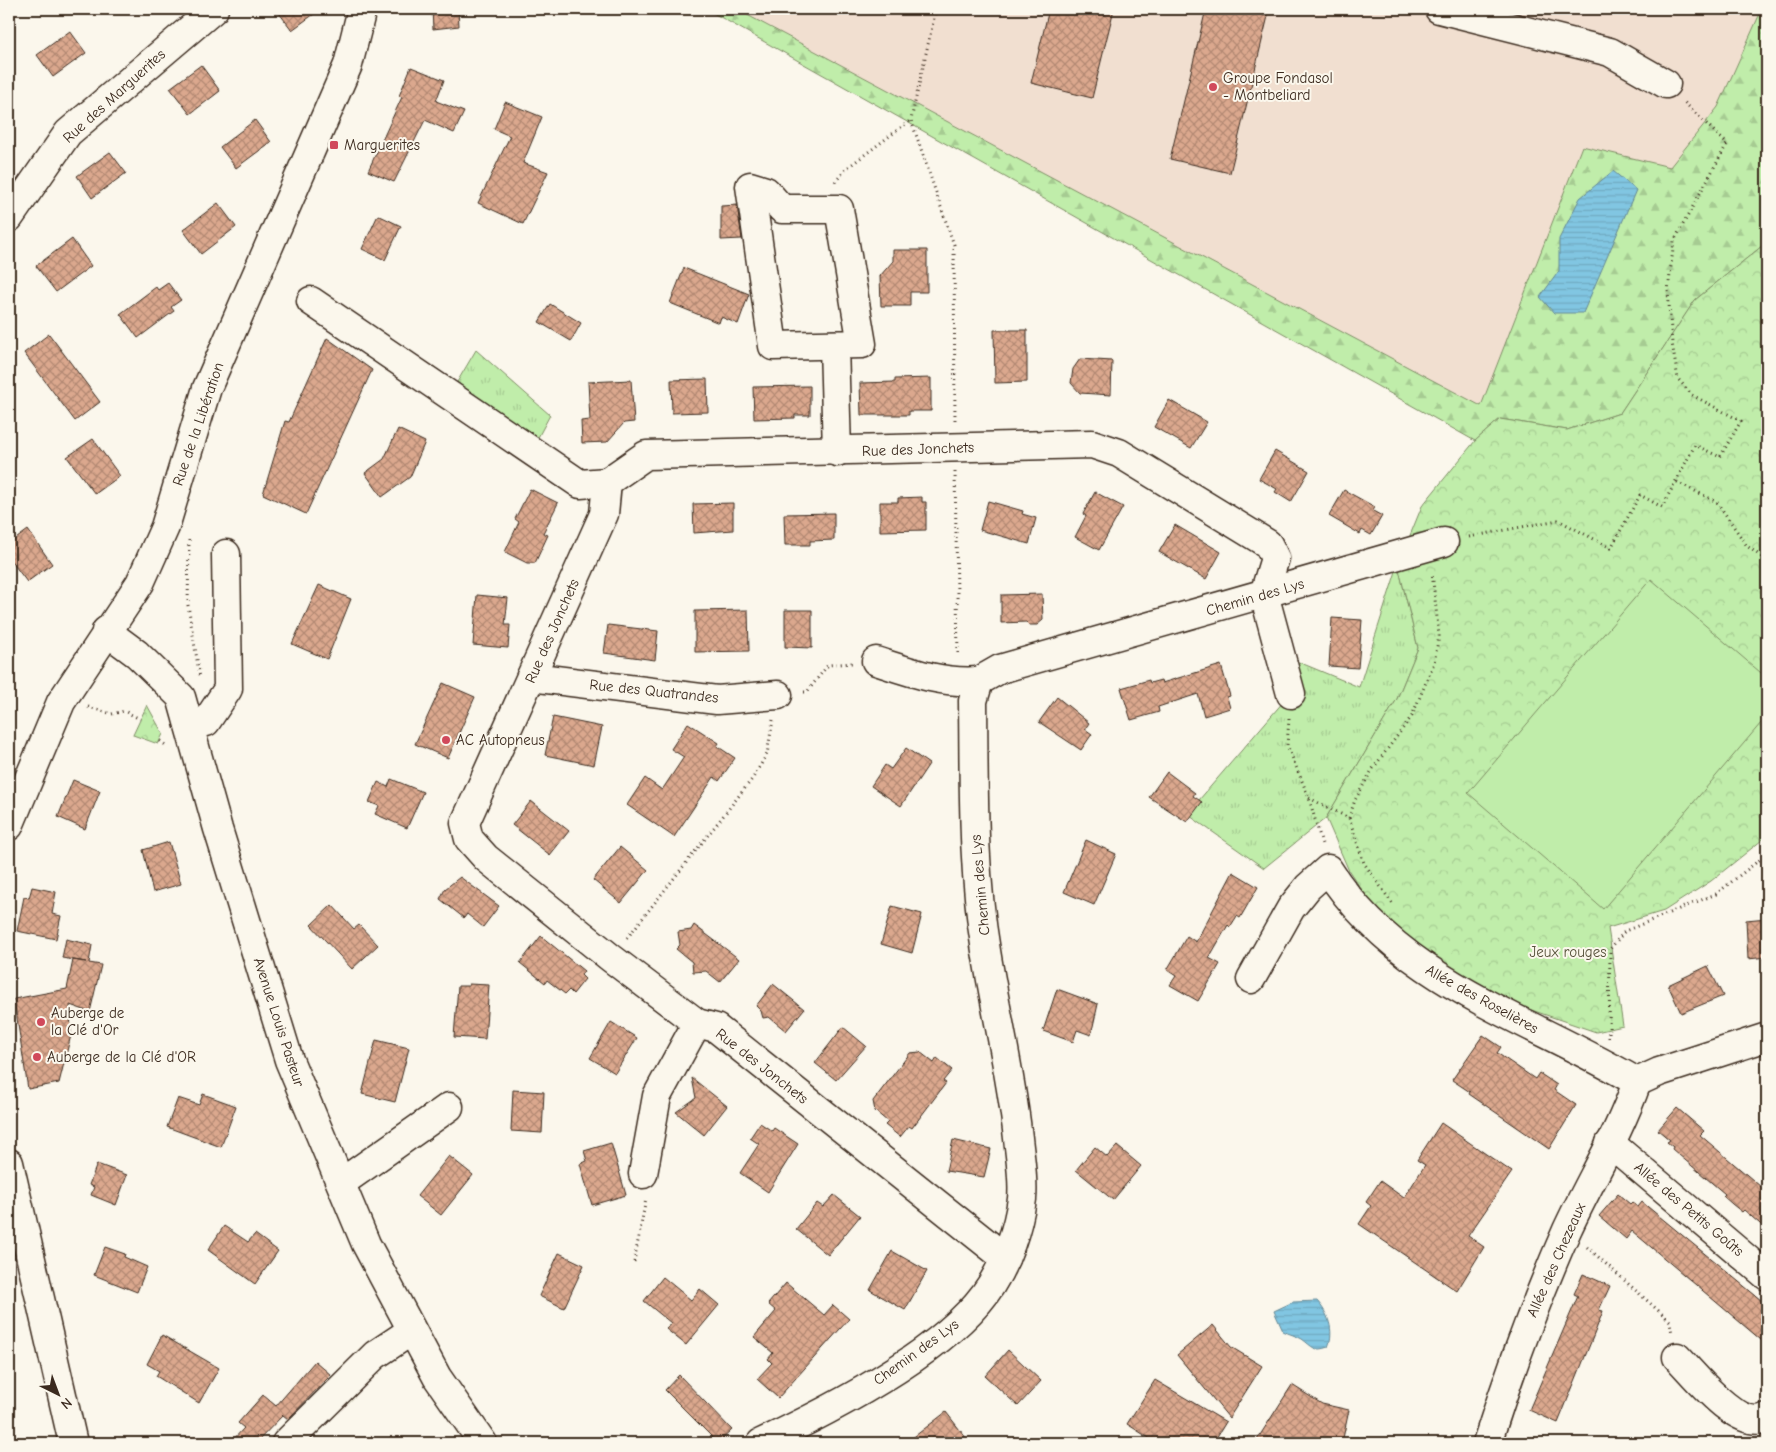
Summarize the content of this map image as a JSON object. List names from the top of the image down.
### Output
{
  "streets": {
    "street": [
      "Rue des Marguerites",
      "Rue de la Libération",
      "Rue des Jonchets",
      "Chemin des Lys",
      "Rue des Quatrandes",
      "Allée des Roselières",
      "Avenue Louis Pasteur",
      "Allée des Petits Goûts",
      "Allée des Chezeaux"
    ]
  },
  "crossings": [
    ["Rue de la Libération", "Avenue Louis Pasteur"],
    ["Rue des Jonchets", "Chemin des Lys"],
    ["Rue des Jonchets", "Rue des Quatrandes"],
    ["Allée des Roselières", "Allée des Chezeaux"],
    ["Allée des Petits Goûts", "Allée des Chezeaux"]
  ],
  "parks": ["Jeux rouges"],
  "places": {
    "other": [
      "Groupe Fondasol - Montbeliard",
      "AC Autopneus",
      "Auberge de la Clé d'Or",
      "Auberge de la Clé d'OR"
    ],
    "transit": ["Marguerites"]
  },
  "north": "bottom right"
}
